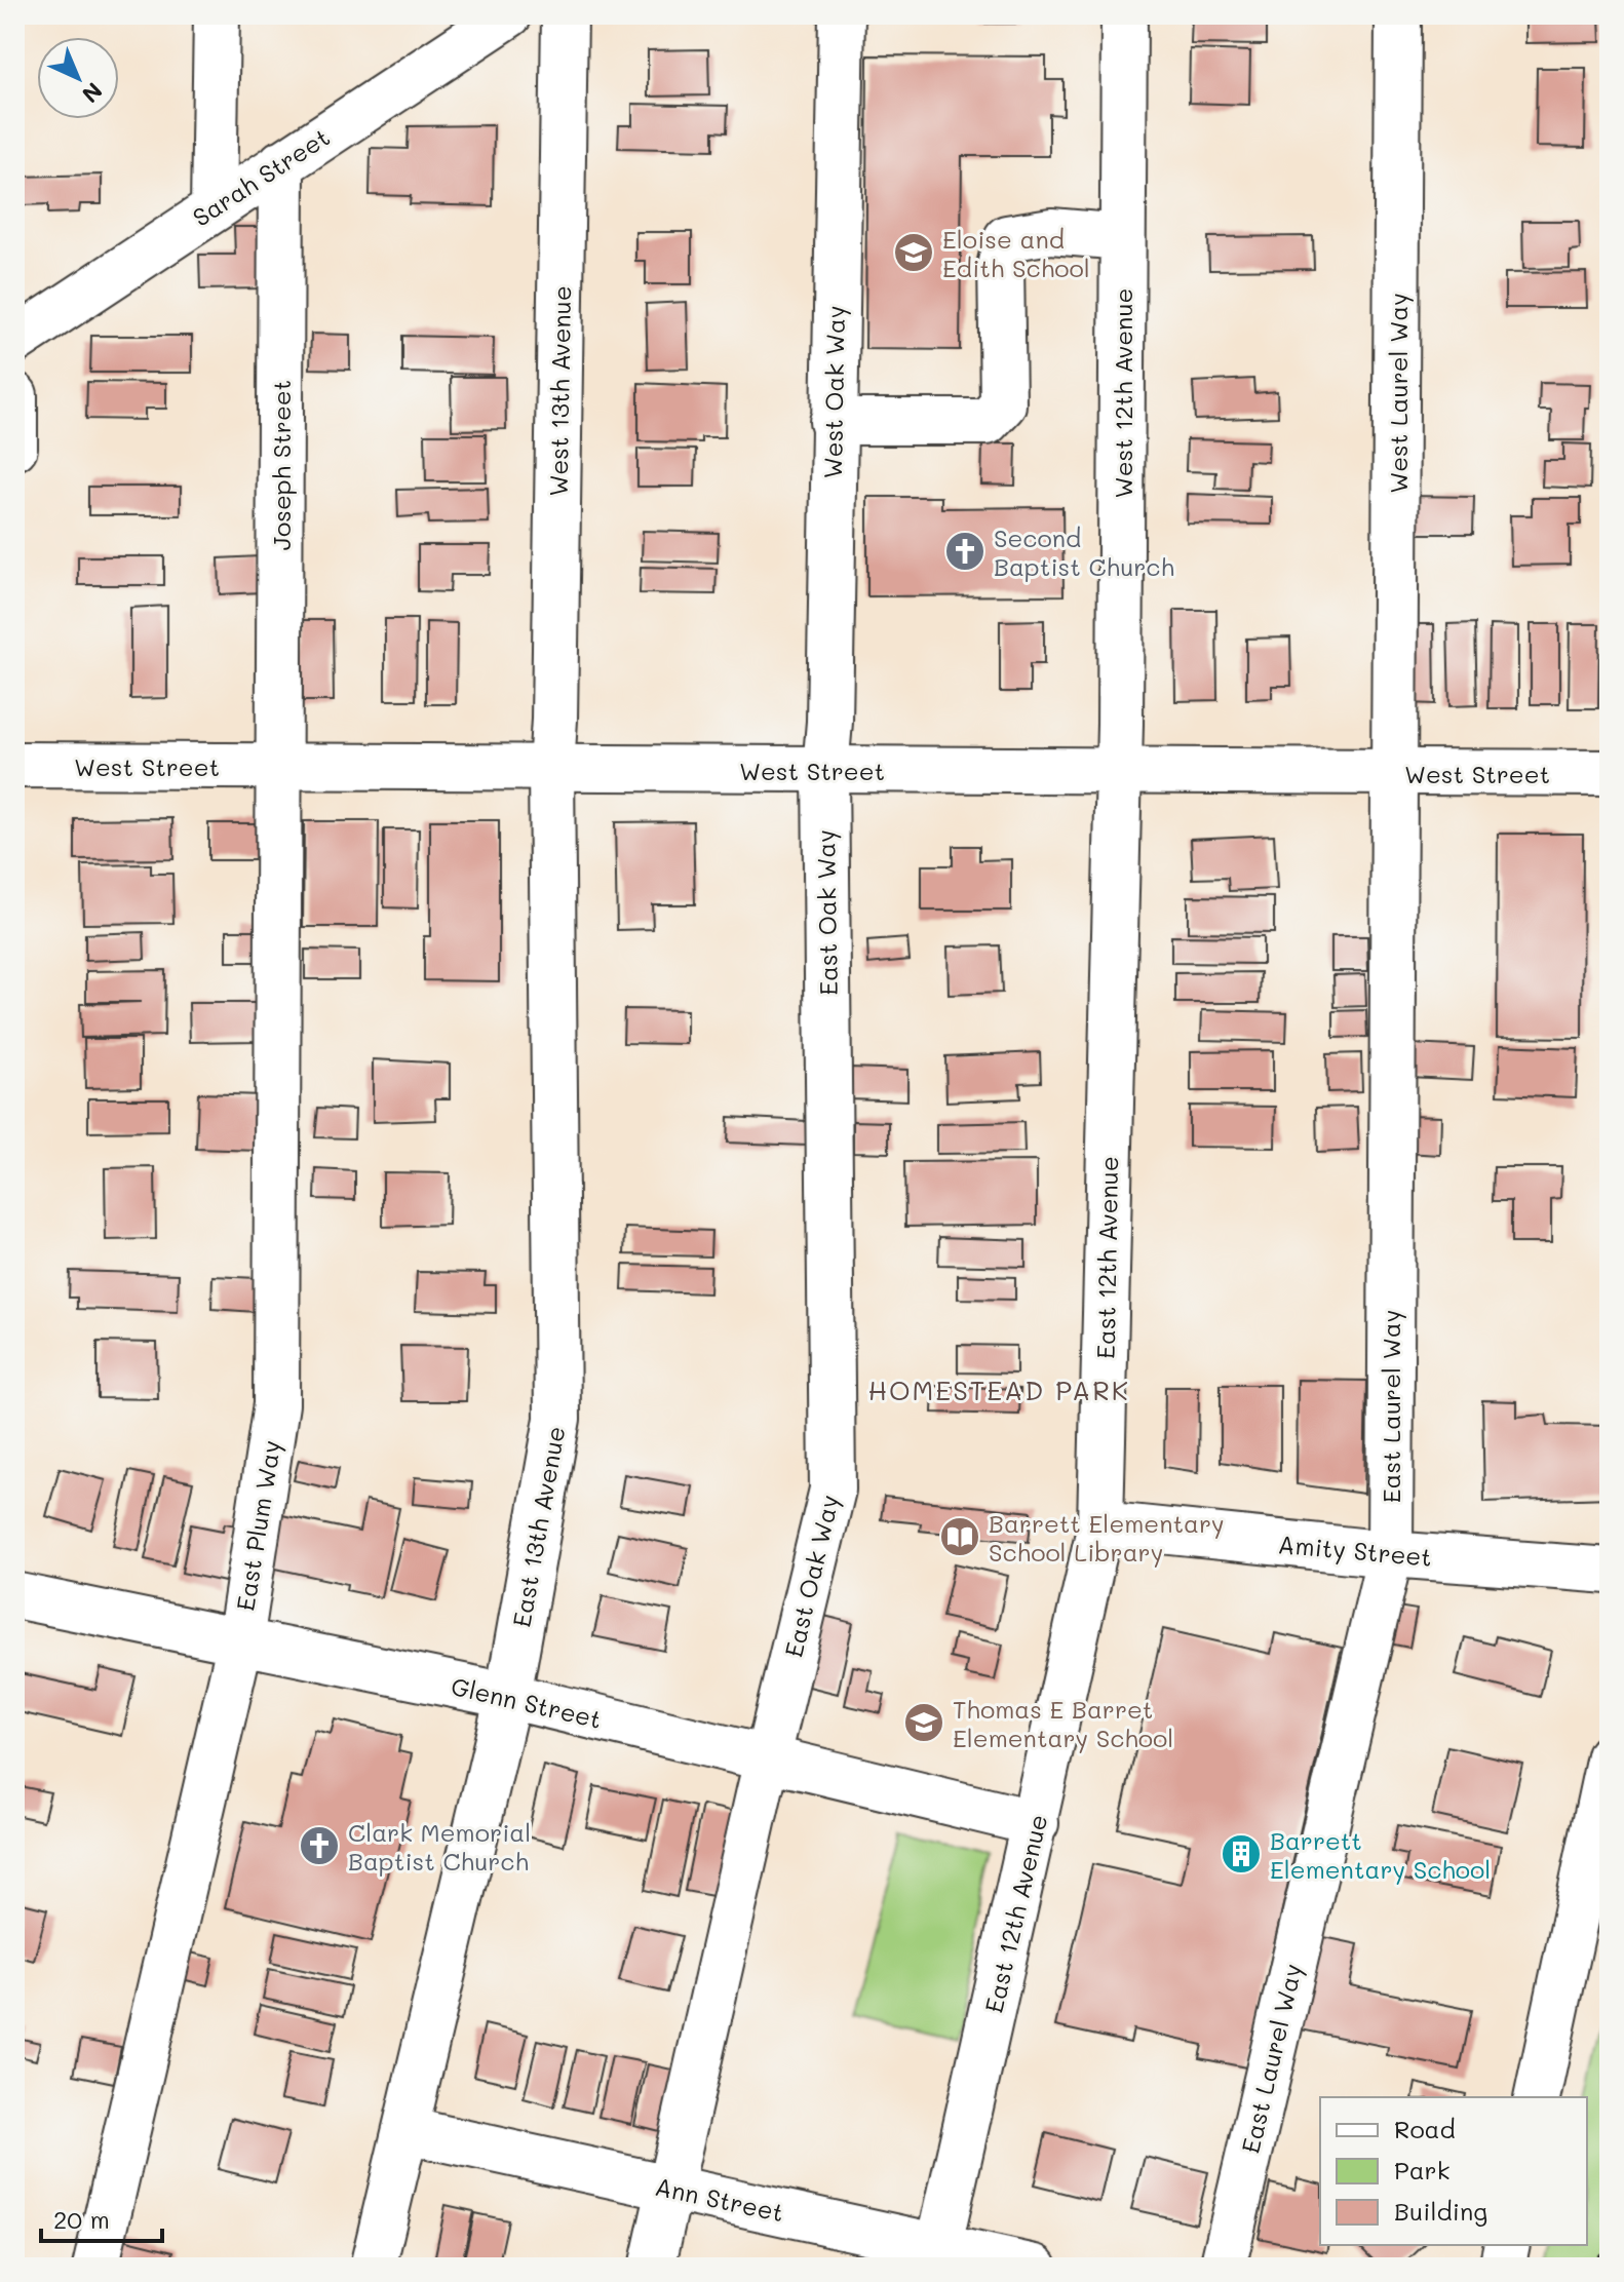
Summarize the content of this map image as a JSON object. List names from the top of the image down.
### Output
{
  "streets": {
    "street": [
      "Sarah Street",
      "West 13th Avenue",
      "West Oak Way",
      "West 12th Avenue",
      "West Laurel Way",
      "Joseph Street",
      "West Street",
      "East Oak Way",
      "East 12th Avenue",
      "East Laurel Way",
      "East Plum Way",
      "East 13th Avenue",
      "Amity Street",
      "Glenn Street",
      "Ann Street"
    ]
  },
  "crossings": [
    ["Sarah Street", "Joseph Street"],
    ["West 13th Avenue", "West Street"],
    ["West 13th Avenue", "East 13th Avenue"],
    ["West Oak Way", "West Street"],
    ["West Oak Way", "East Oak Way"],
    ["West 12th Avenue", "West Street"],
    ["West 12th Avenue", "East 12th Avenue"],
    ["West Laurel Way", "West Street"],
    ["West Laurel Way", "East Laurel Way"],
    ["Joseph Street", "West Street"],
    ["Joseph Street", "East Plum Way"],
    ["West Street", "East Oak Way"],
    ["West Street", "East 12th Avenue"],
    ["West Street", "East Laurel Way"],
    ["West Street", "East Plum Way"],
    ["West Street", "East 13th Avenue"],
    ["East Oak Way", "Glenn Street"],
    ["East Oak Way", "Ann Street"],
    ["East 12th Avenue", "Amity Street"],
    ["East 12th Avenue", "Glenn Street"],
    ["East 12th Avenue", "Ann Street"],
    ["East Laurel Way", "Amity Street"],
    ["East Plum Way", "Glenn Street"],
    ["East 13th Avenue", "Glenn Street"],
    ["East 13th Avenue", "Ann Street"]
  ],
  "districts": ["HOMESTEAD PARK"],
  "places": {
    "school or university": ["Eloise and Edith School", "Thomas E Barret Elementary School"],
    "church": ["Second Baptist Church", "Clark Memorial Baptist Church"],
    "library": ["Barrett Elementary School Library"],
    "building": ["Barrett Elementary School"]
  },
  "legend": ["Road", "Park", "Building"],
  "scale_bar": "20 m",
  "north": "bottom right"
}
